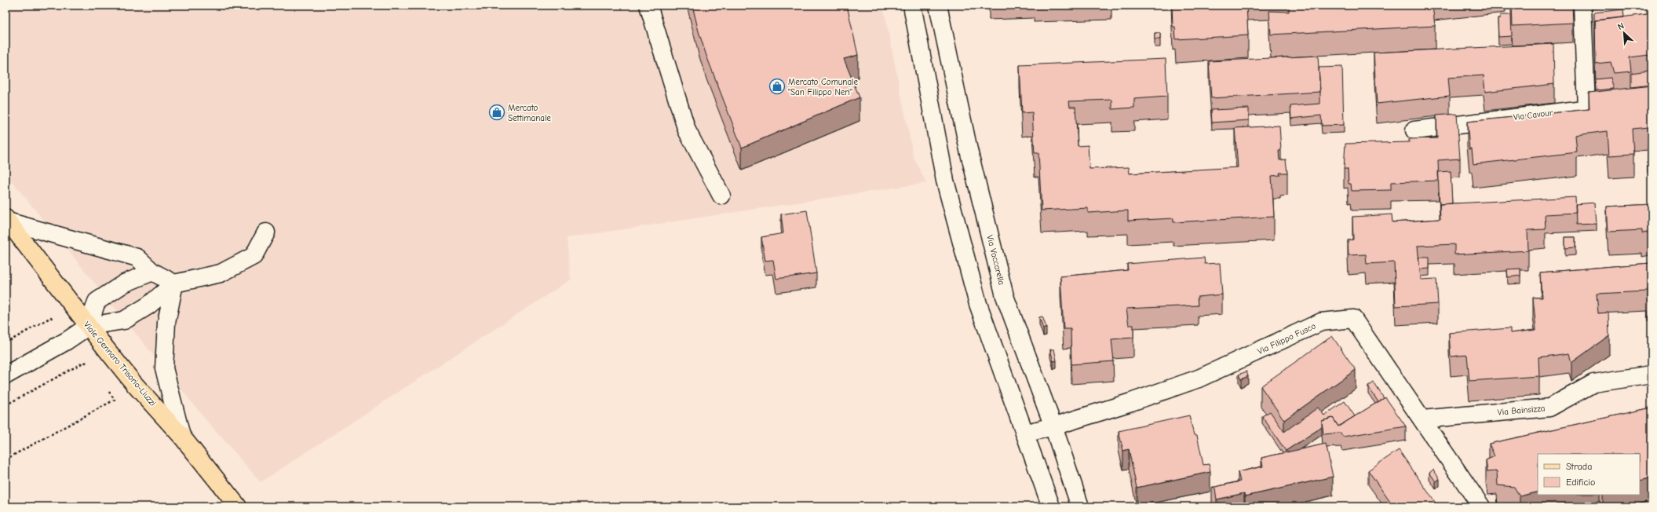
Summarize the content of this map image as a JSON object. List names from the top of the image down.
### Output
{
  "streets": {
    "main road": ["Viale Gennaro Trisorio-Liuzzi"],
    "street": [
      "Via Cavour",
      "Via Vaccarella",
      "Via Filippo Fusco",
      "Via Bainsizza"
    ]
  },
  "crossings": [
    ["Via Vaccarella", "Via Filippo Fusco"],
    ["Via Filippo Fusco", "Via Bainsizza"]
  ],
  "places": {
    "shop": ["Mercato Comunale \"San Filippo Neri\"", "Mercato Settimanale"]
  },
  "legend": ["Strada", "Edificio"],
  "north": "top left"
}
